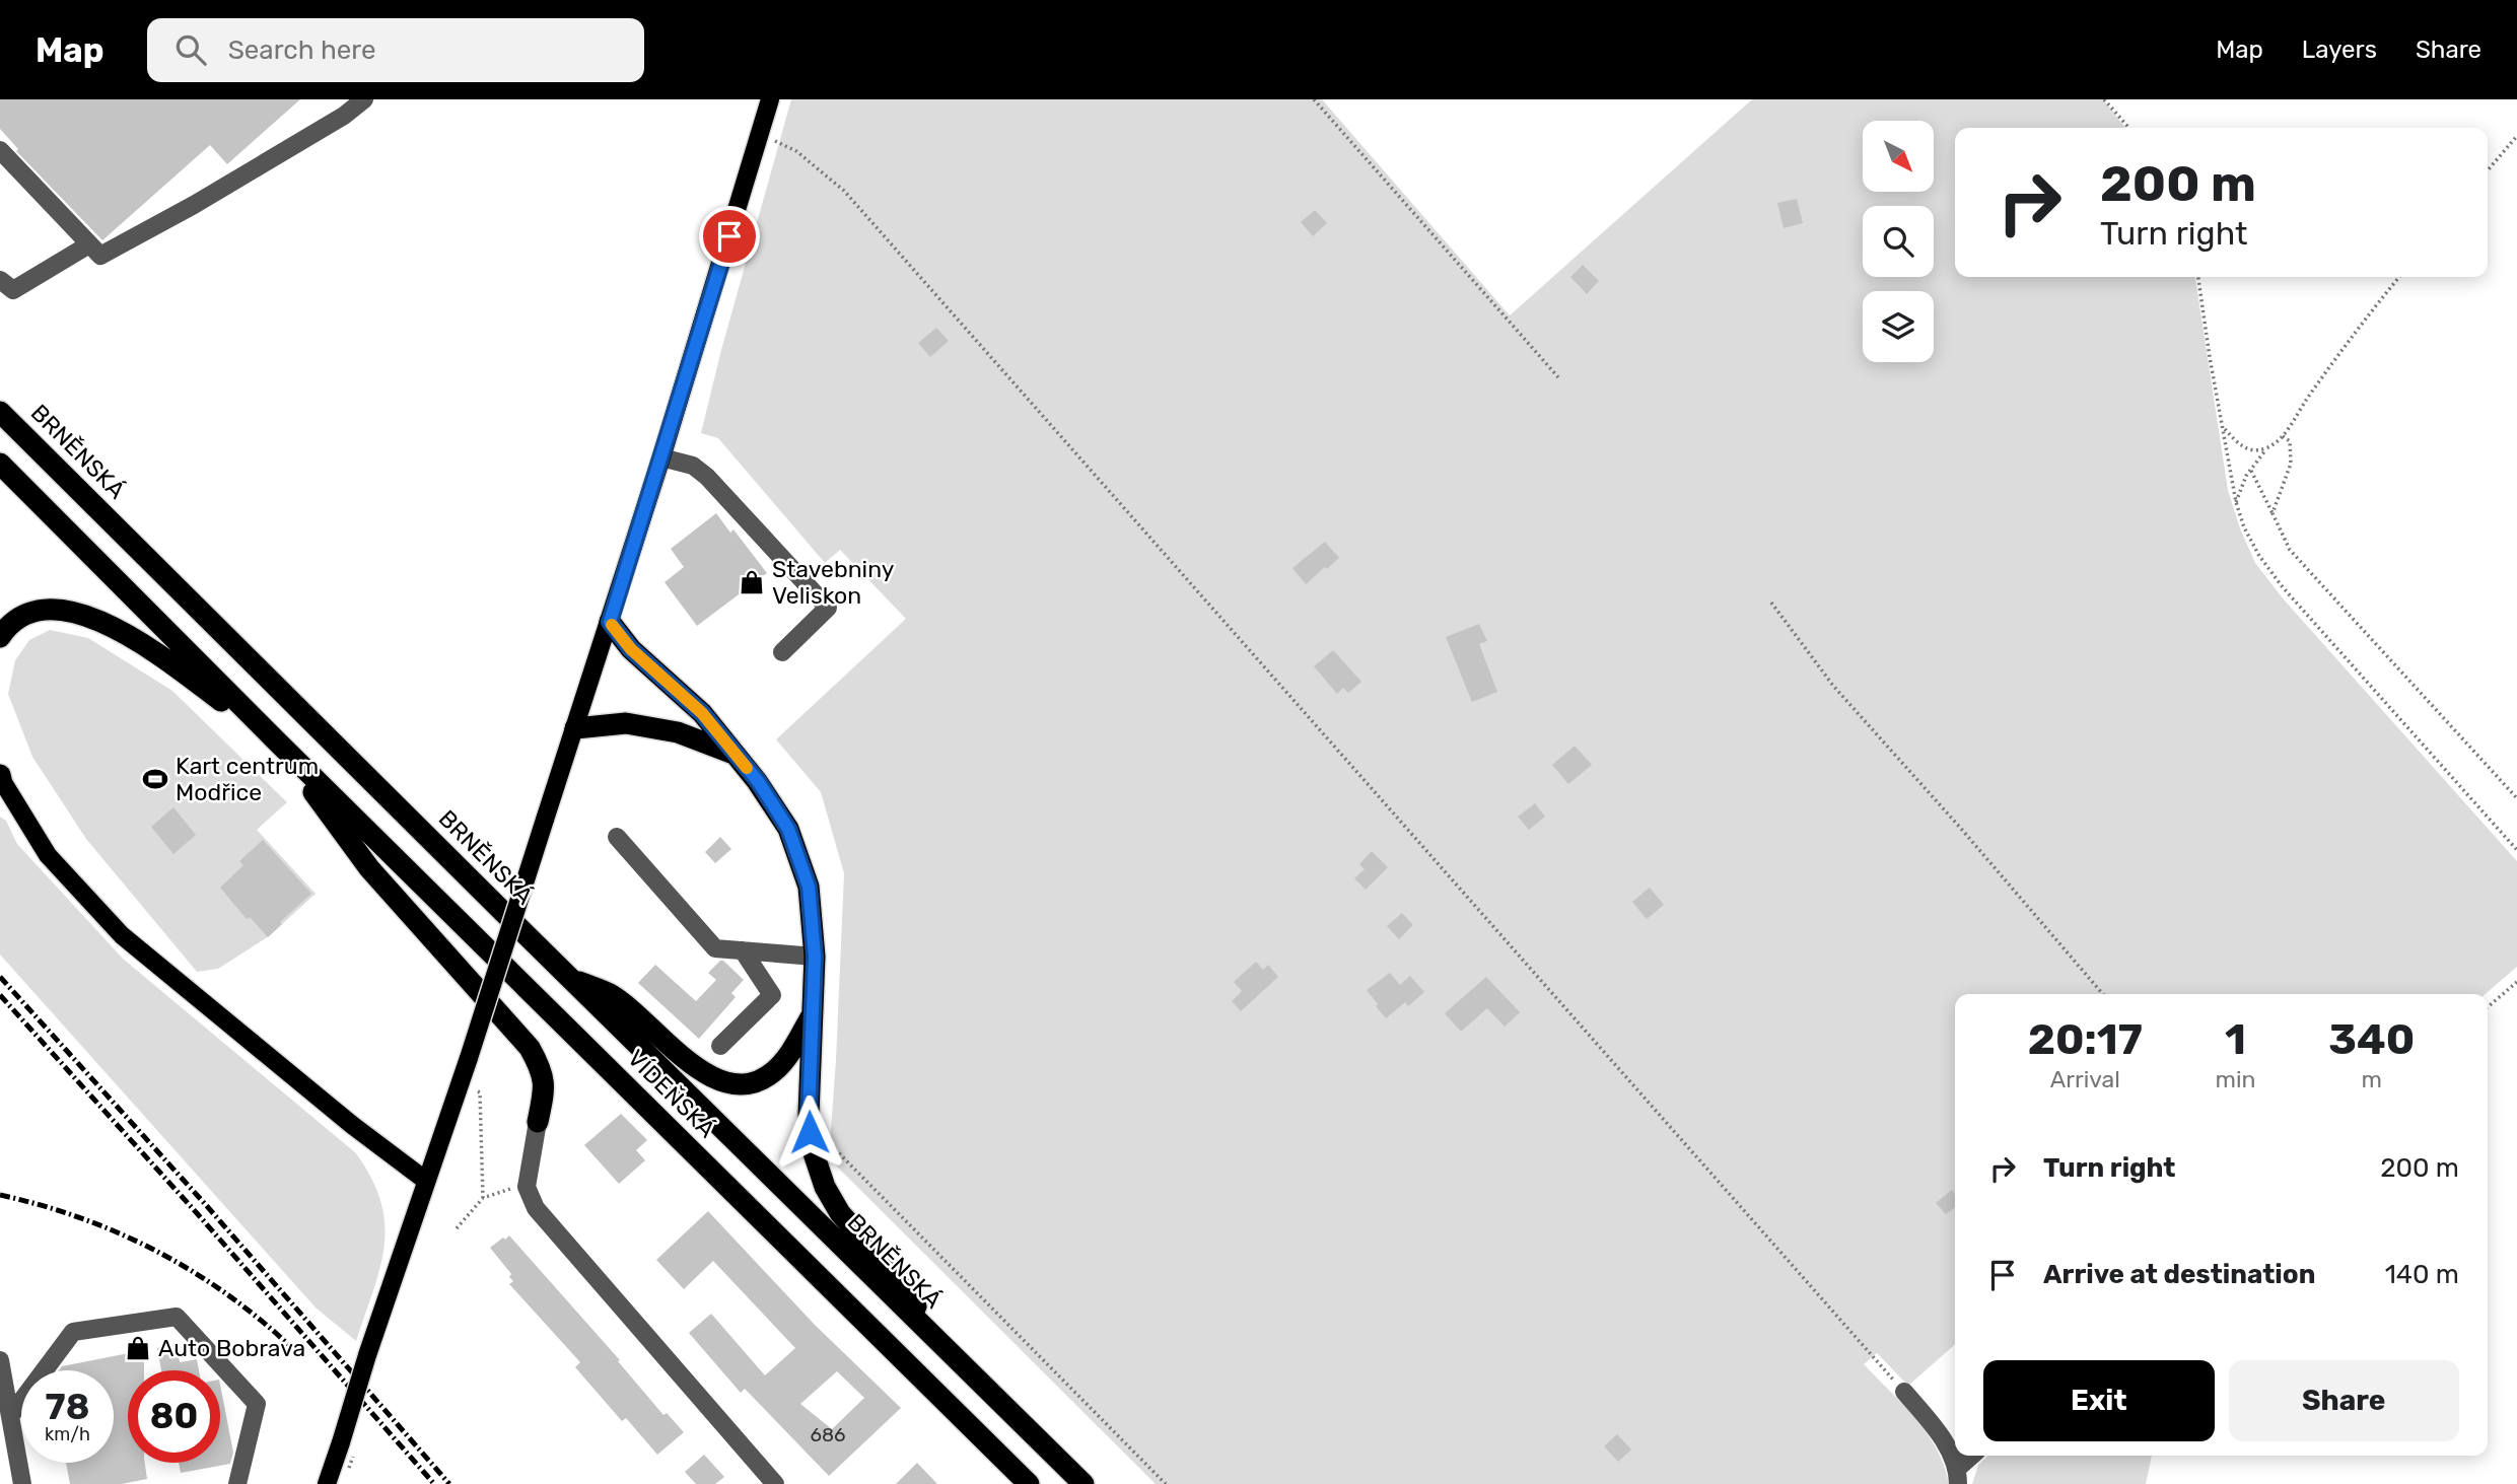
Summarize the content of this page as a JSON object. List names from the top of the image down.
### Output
{
  "streets": {
    "highway": ["BRNĚNSKÁ", "VÍDEŇSKÁ"]
  },
  "places": {
    "shop": ["Stavebniny Veliskon", "Auto Bobrava"],
    "sports": ["Kart centrum Modřice"]
  },
  "house_numbers": ["686"],
  "north": "bottom right",
  "page": {
    "header": "Map",
    "search": "Search here",
    "nav": ["Map", "Layers", "Share"],
    "turn": ["200 m", "Turn right"],
    "eta": [
      "20:17",
      "Arrival",
      "1",
      "min",
      "340",
      "m"
    ],
    "list": [
      {
        "name": "Turn right",
        "value": "200 m"
      },
      {
        "name": "Arrive at destination",
        "value": "140 m"
      }
    ],
    "buttons": ["Exit", "Share"],
    "speed": "78 km/h",
    "limit": "80"
  }
}
